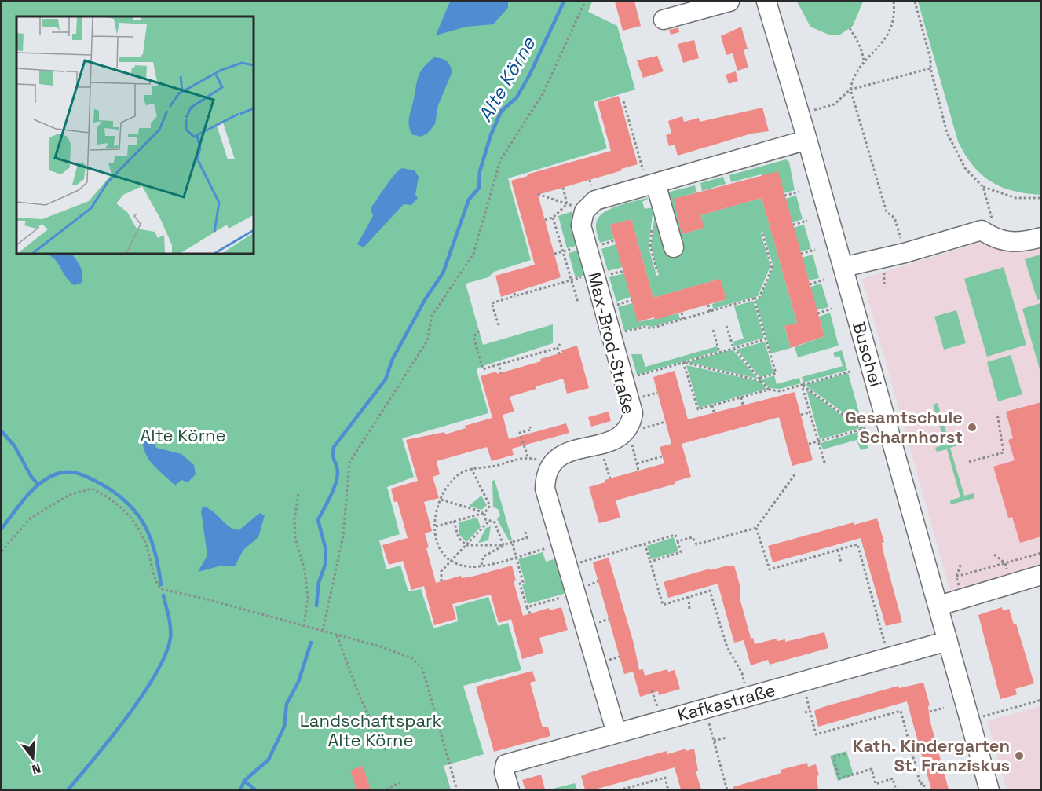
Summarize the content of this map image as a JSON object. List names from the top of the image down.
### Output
{
  "streets": {
    "street": ["Max-Brod-Straße", "Buschei", "Kafkastraße"]
  },
  "crossings": [
    ["Buschei", "Kafkastraße"]
  ],
  "water": ["Alte Körne"],
  "parks": ["Alte Körne", "Landschaftspark Alte Körne"],
  "places": ["Gesamtschule Scharnhorst", "Kath. Kindergarten St. Franziskus"],
  "north": "bottom"
}
